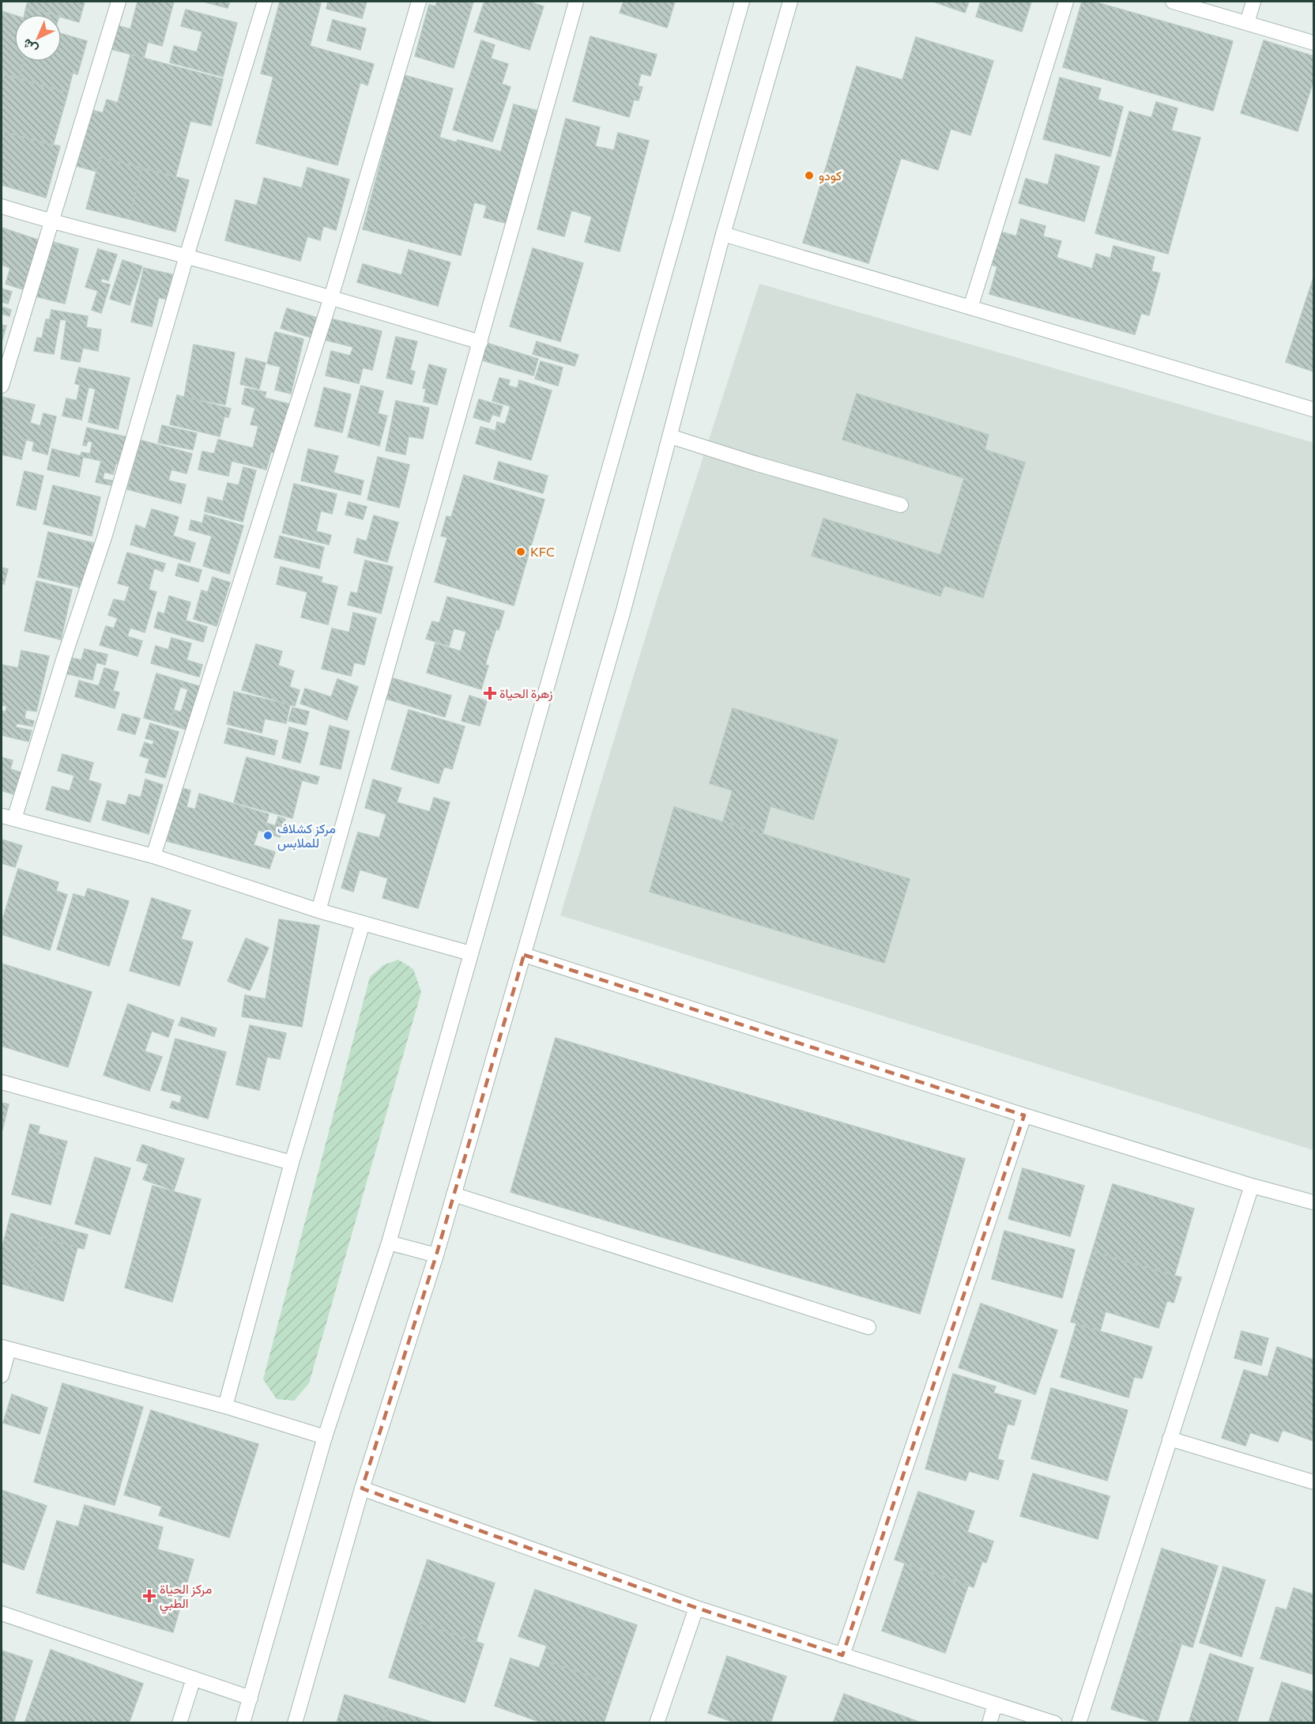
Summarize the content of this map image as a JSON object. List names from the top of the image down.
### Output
{
  "places": {
    "other": ["كودو", "KFC", "مركز كشلاف للملابس"],
    "health": ["زهرة الحياة", "مركز الحياة الطبي"]
  },
  "north": "bottom left"
}
